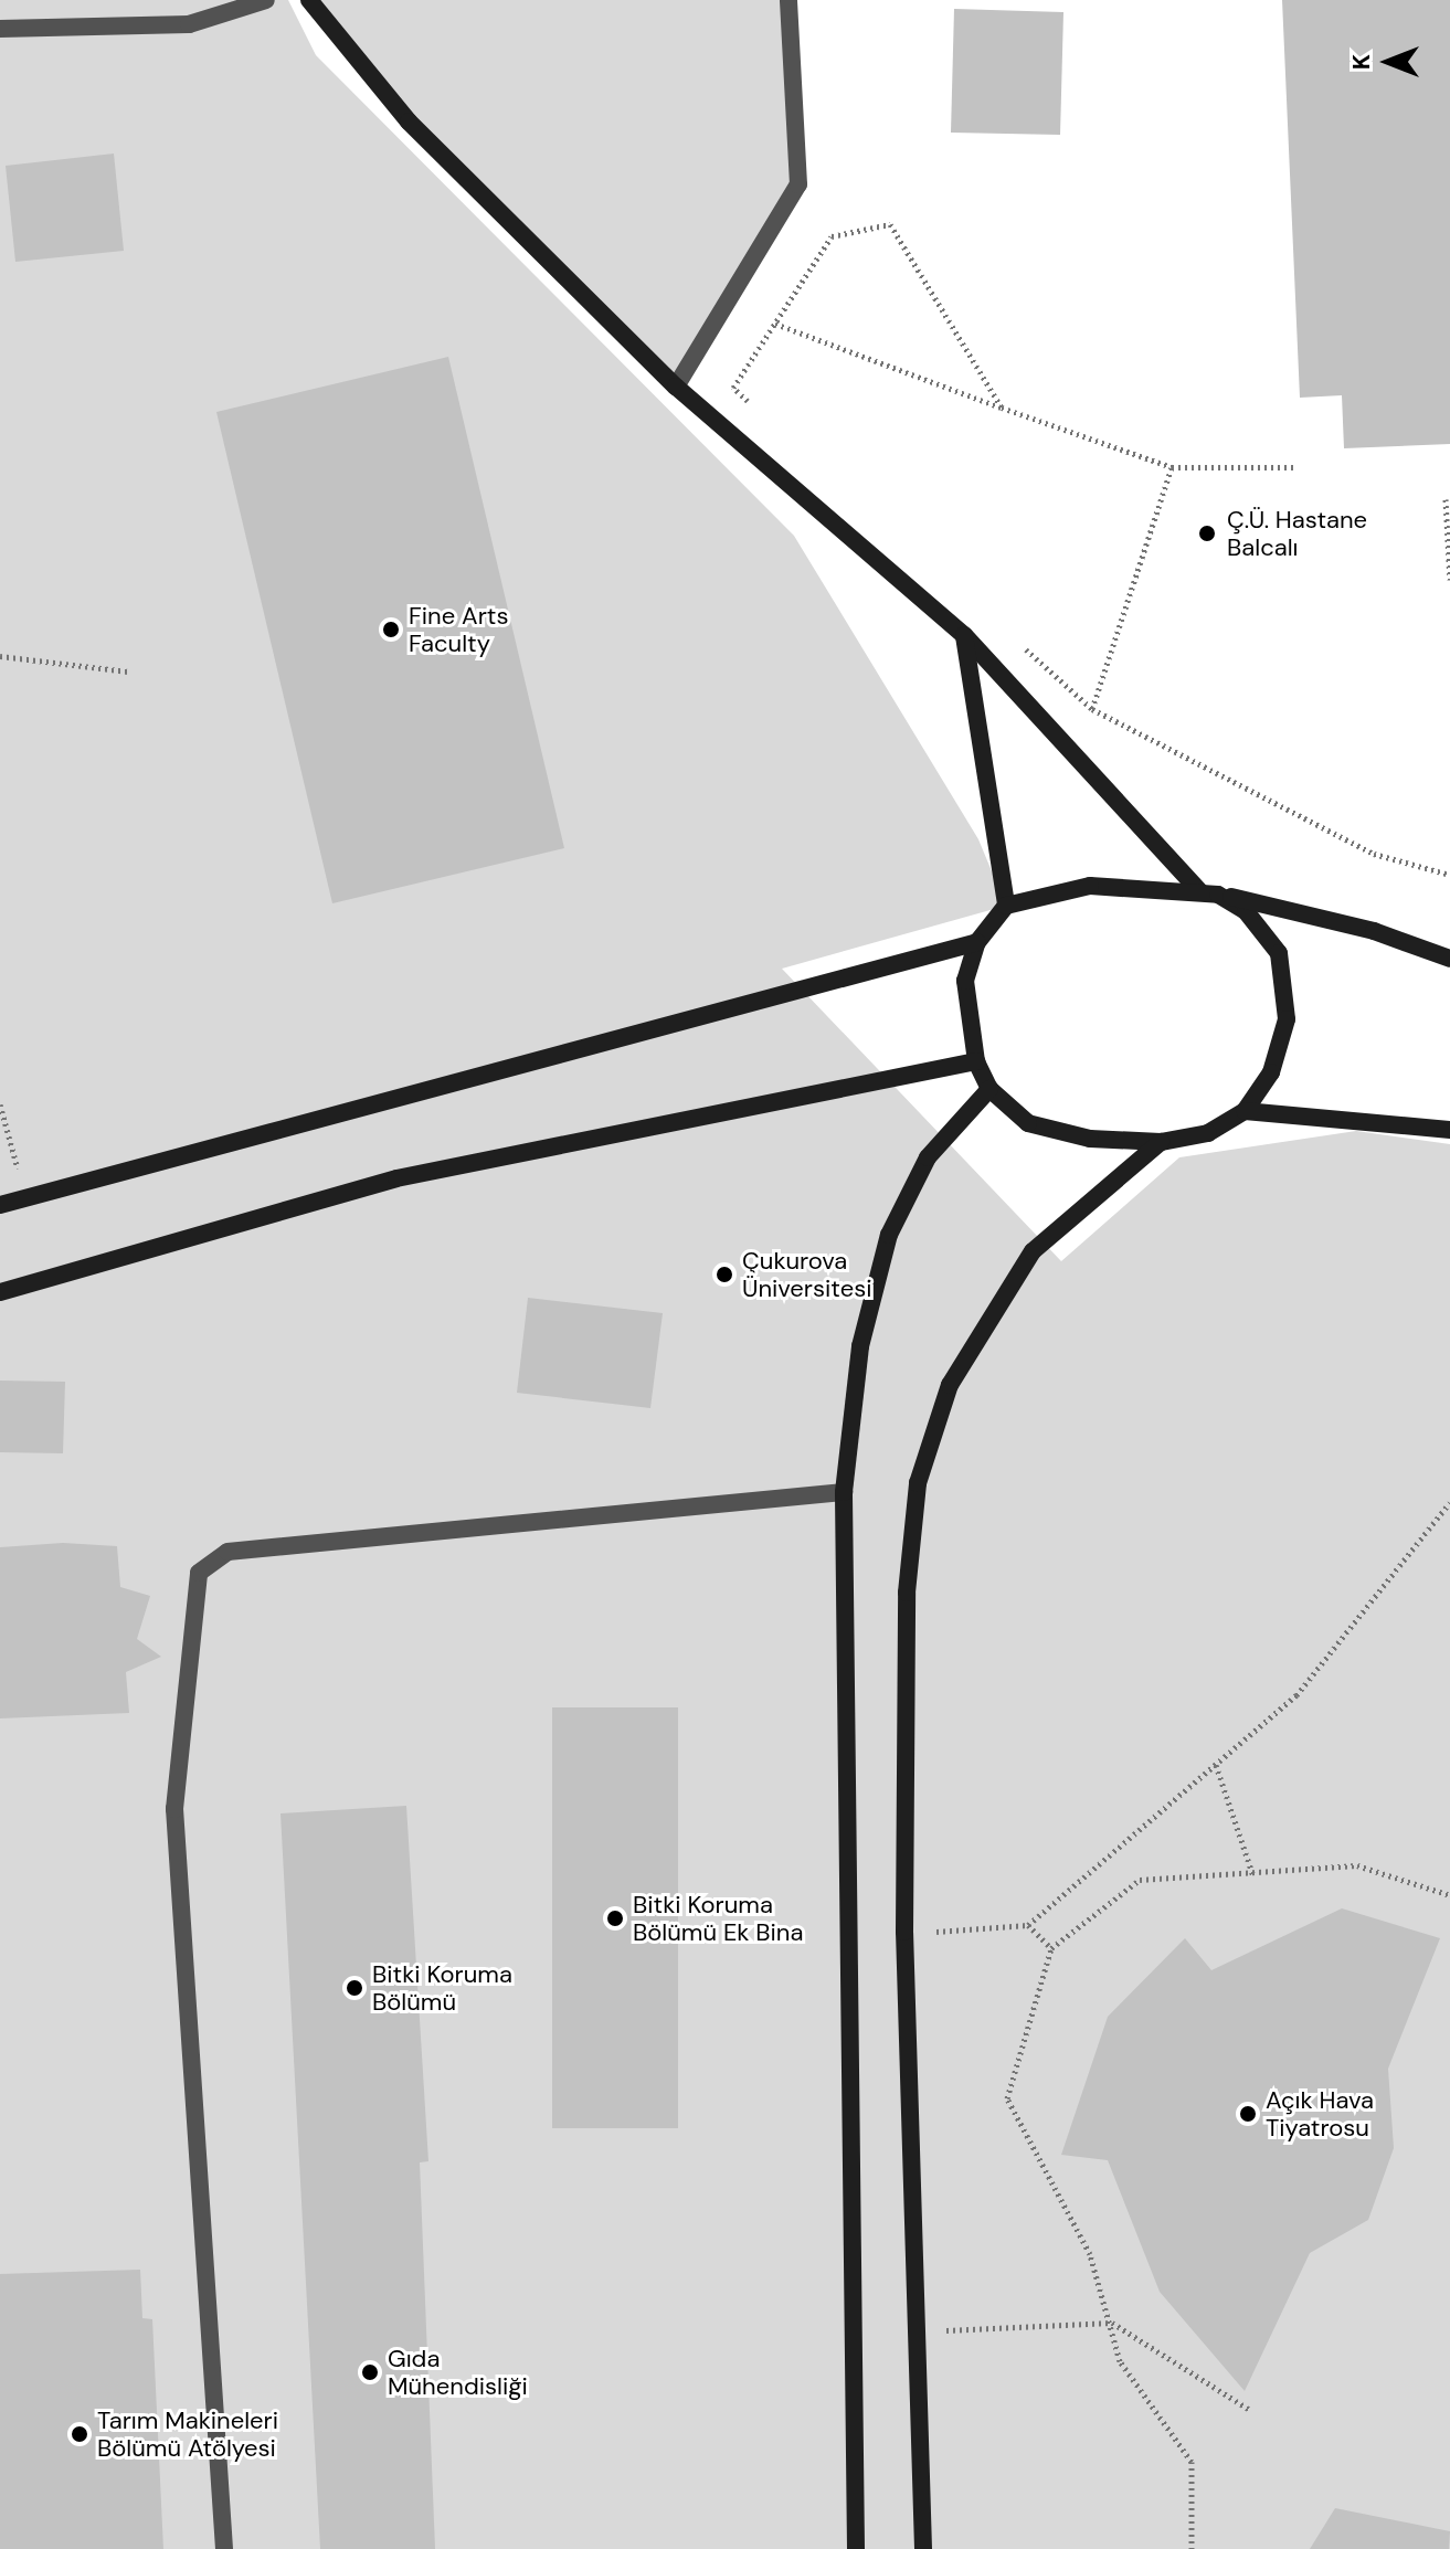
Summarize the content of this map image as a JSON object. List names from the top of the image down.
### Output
{
  "places": [
    "Ç.Ü. Hastane Balcalı",
    "Fine Arts Faculty",
    "Çukurova Üniversitesi",
    "Bitki Koruma Bölümü Ek Bina",
    "Bitki Koruma Bölümü",
    "Açık Hava Tiyatrosu",
    "Gıda Mühendisliği",
    "Tarım Makineleri Bölümü Atölyesi"
  ],
  "north": "left"
}
